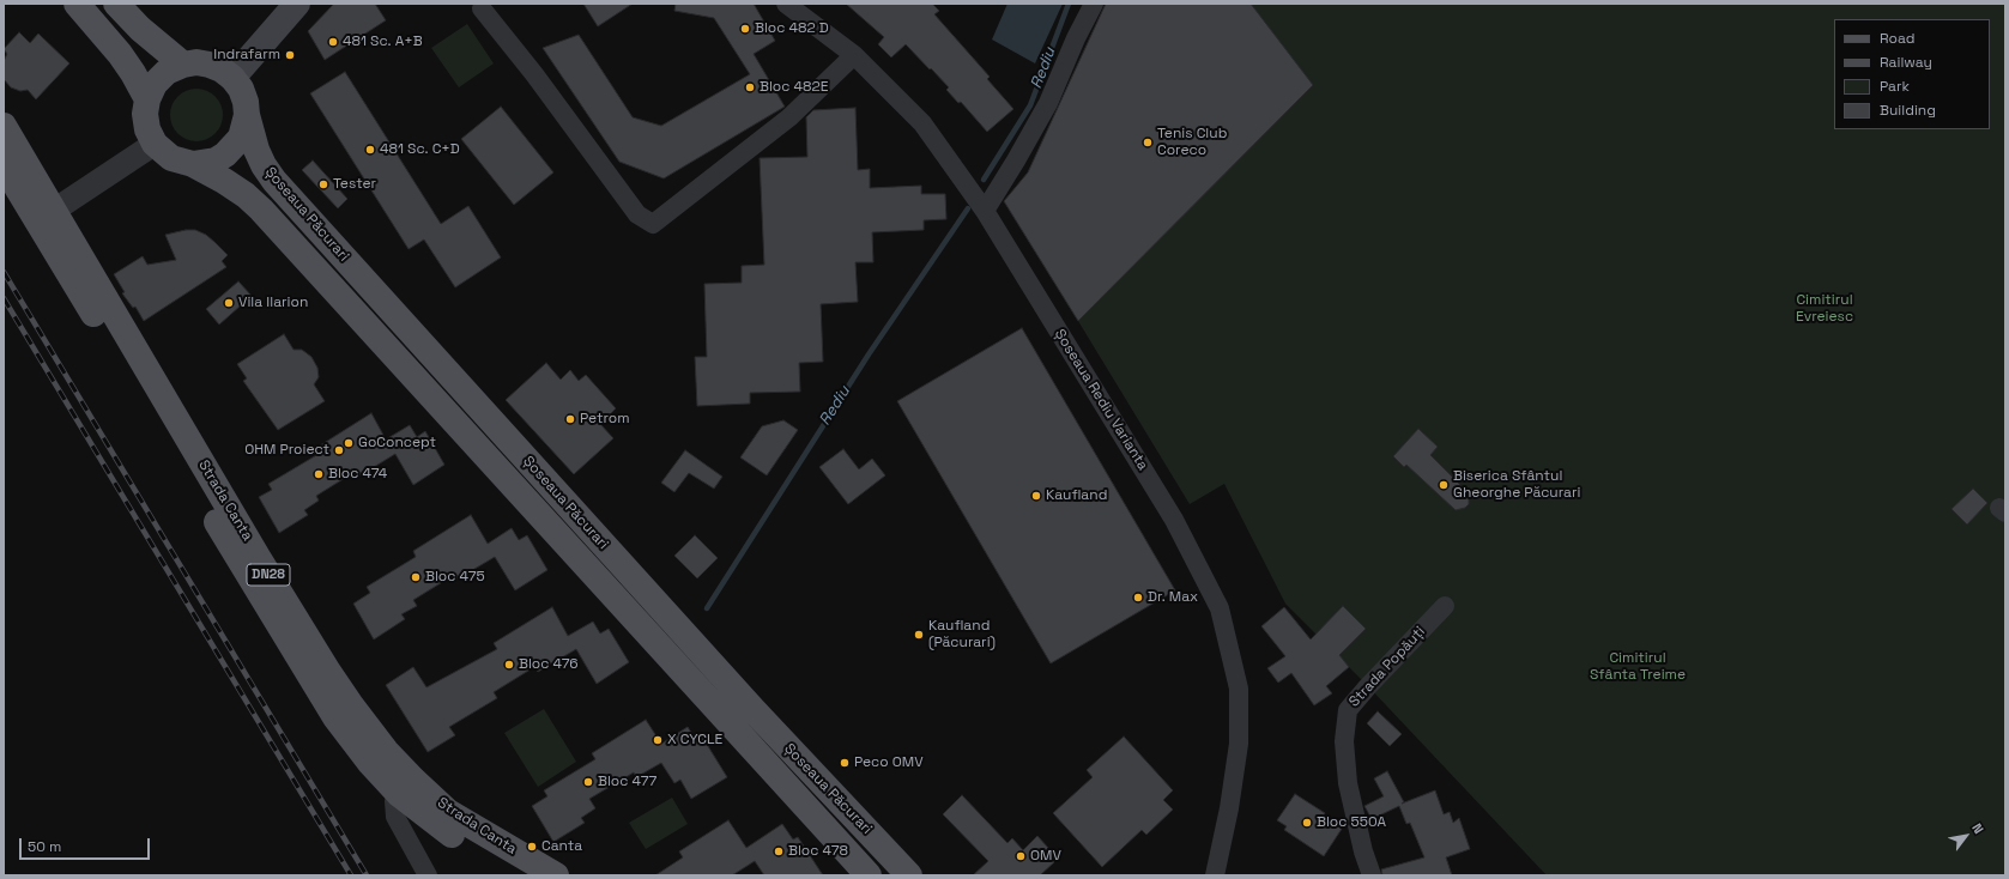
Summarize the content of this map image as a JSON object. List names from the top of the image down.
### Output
{
  "streets": {
    "main road": ["Șoseaua Păcurari", "Strada Canta", "DN28"],
    "street": ["Șoseaua Rediu Varianta", "Strada Popăuți"]
  },
  "crossings": [
    ["Strada Canta", "DN28"]
  ],
  "water": ["Rediu"],
  "parks": ["Cimitirul Evreiesc", "Cimitirul Sfânta Treime"],
  "places": [
    "Bloc 482 D",
    "481 Sc. A+B",
    "Indrafarm",
    "Bloc 482E",
    "Tenis Club Coreco",
    "481 Sc. C+D",
    "Tester",
    "Vila Ilarion",
    "Petrom",
    "GoConcept",
    "OHM Proiect",
    "Bloc 474",
    "Biserica Sfântul Gheorghe Păcurari",
    "Kaufland",
    "Bloc 475",
    "Dr. Max",
    "Kaufland (Păcurari)",
    "Bloc 476",
    "X CYCLE",
    "Peco OMV",
    "Bloc 477",
    "Bloc 550A",
    "Canta",
    "Bloc 478",
    "OMV"
  ],
  "legend": [
    "Road",
    "Railway",
    "Park",
    "Building"
  ],
  "scale_bar": "50 m",
  "north": "top right"
}
